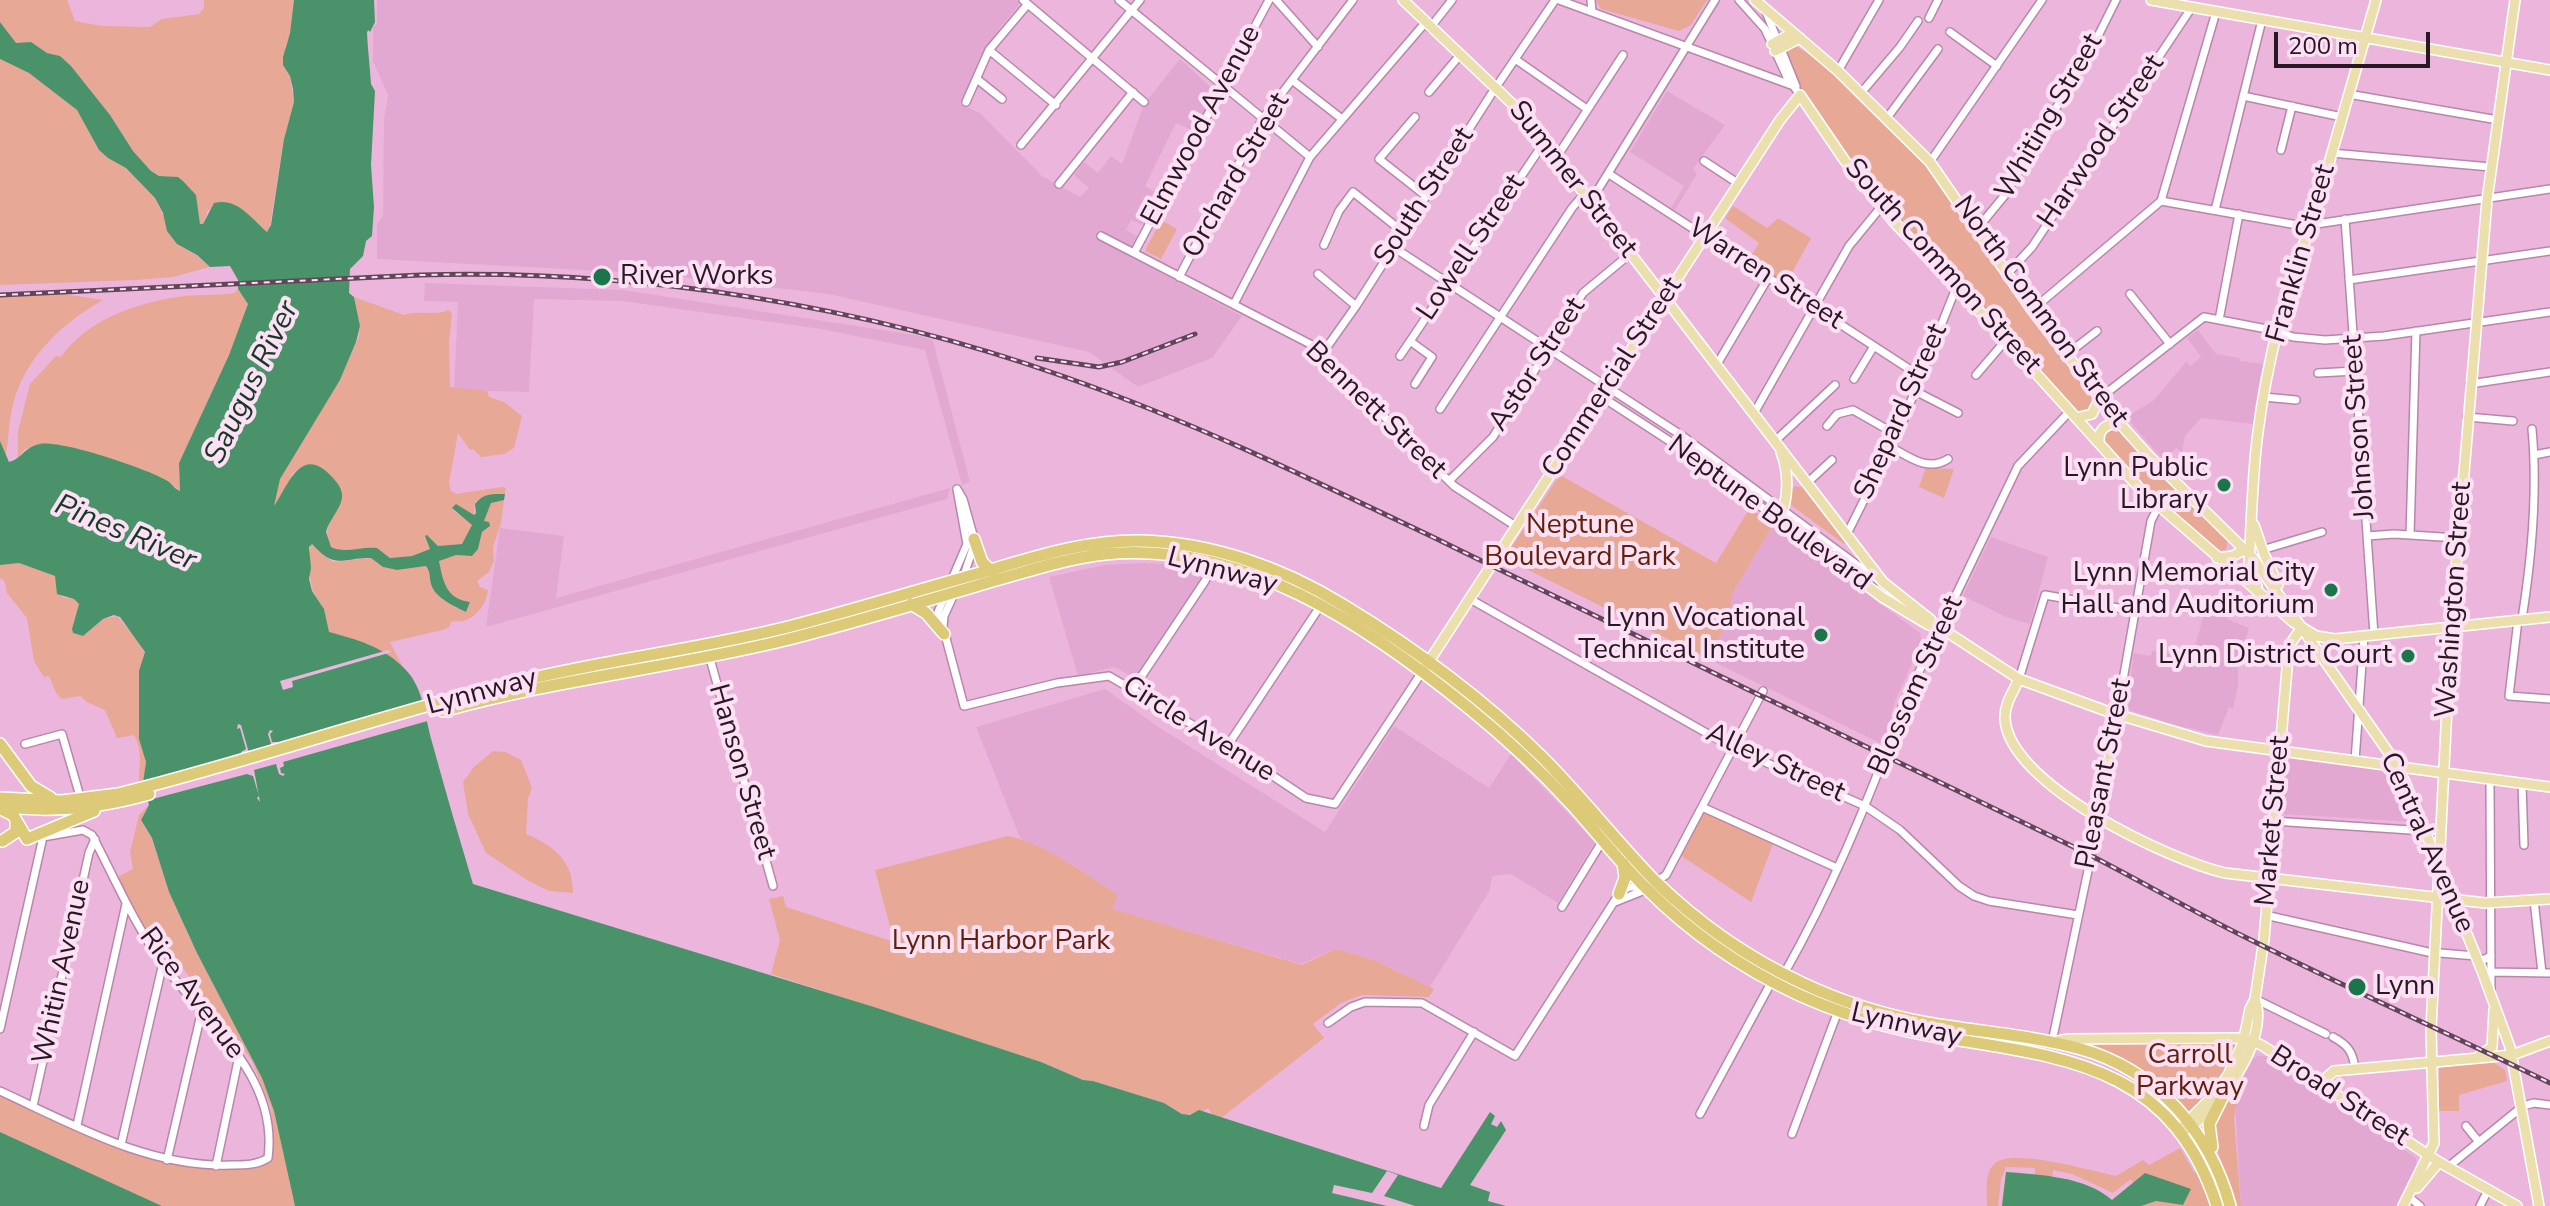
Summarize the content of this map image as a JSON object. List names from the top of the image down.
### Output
{
  "streets": {
    "highway": ["Lynnway"],
    "main road": [
      "Summer Street",
      "Franklin Street",
      "South Common Street",
      "North Common Street",
      "Commercial Street",
      "Neptune Boulevard",
      "Washington Street",
      "Pleasant Street",
      "Market Street",
      "Central Avenue",
      "Broad Street"
    ],
    "street": [
      "Whiting Street",
      "Elmwood Avenue",
      "Harwood Street",
      "Orchard Street",
      "South Street",
      "Lowell Street",
      "Warren Street",
      "Astor Street",
      "Bennett Street",
      "Shepard Street",
      "Johnson Street",
      "Blossom Street",
      "Circle Avenue",
      "Alley Street",
      "Hanson Street",
      "Whitin Avenue",
      "Rice Avenue"
    ]
  },
  "crossings": [
    ["Whiting Street", "North Common Street"],
    ["Elmwood Avenue", "Bennett Street"],
    ["Harwood Street", "North Common Street"],
    ["Orchard Street", "Bennett Street"],
    ["Summer Street", "South Street"],
    ["Summer Street", "Lowell Street"],
    ["Summer Street", "Astor Street"],
    ["Summer Street", "Commercial Street"],
    ["Summer Street", "Shepard Street"],
    ["Summer Street", "Neptune Boulevard"],
    ["South Street", "South Common Street"],
    ["South Street", "Bennett Street"],
    ["South Street", "Neptune Boulevard"],
    ["Lowell Street", "Neptune Boulevard"],
    ["Franklin Street", "South Common Street"],
    ["Franklin Street", "North Common Street"],
    ["South Common Street", "North Common Street"],
    ["South Common Street", "Commercial Street"],
    ["South Common Street", "Shepard Street"],
    ["South Common Street", "Blossom Street"],
    ["South Common Street", "Pleasant Street"],
    ["South Common Street", "Central Avenue"],
    ["Warren Street", "Commercial Street"],
    ["Warren Street", "Shepard Street"],
    ["North Common Street", "Central Avenue"],
    ["Astor Street", "Bennett Street"],
    ["Astor Street", "Neptune Boulevard"],
    ["Commercial Street", "Bennett Street"],
    ["Commercial Street", "Neptune Boulevard"],
    ["Commercial Street", "Lynnway"],
    ["Commercial Street", "Circle Avenue"],
    ["Commercial Street", "Alley Street"],
    ["Johnson Street", "Neptune Boulevard"],
    ["Johnson Street", "Central Avenue"],
    ["Neptune Boulevard", "Washington Street"],
    ["Neptune Boulevard", "Blossom Street"],
    ["Neptune Boulevard", "Pleasant Street"],
    ["Neptune Boulevard", "Market Street"],
    ["Neptune Boulevard", "Central Avenue"],
    ["Lynnway", "Blossom Street"],
    ["Lynnway", "Hanson Street"],
    ["Lynnway", "Pleasant Street"],
    ["Lynnway", "Broad Street"],
    ["Washington Street", "Central Avenue"],
    ["Washington Street", "Broad Street"],
    ["Blossom Street", "Alley Street"],
    ["Alley Street", "Pleasant Street"],
    ["Pleasant Street", "Broad Street"],
    ["Market Street", "Central Avenue"],
    ["Market Street", "Broad Street"],
    ["Whitin Avenue", "Rice Avenue"]
  ],
  "water": ["Saugus River", "Pines River"],
  "parks": ["Neptune Boulevard Park", "Lynn Harbor Park", "Carroll Parkway"],
  "places": [
    "River Works",
    "Lynn Public Library",
    "Lynn Memorial City Hall and Auditorium",
    "Lynn Vocational Technical Institute",
    "Lynn District Court",
    "Lynn"
  ],
  "scale_bar": "200 m"
}
